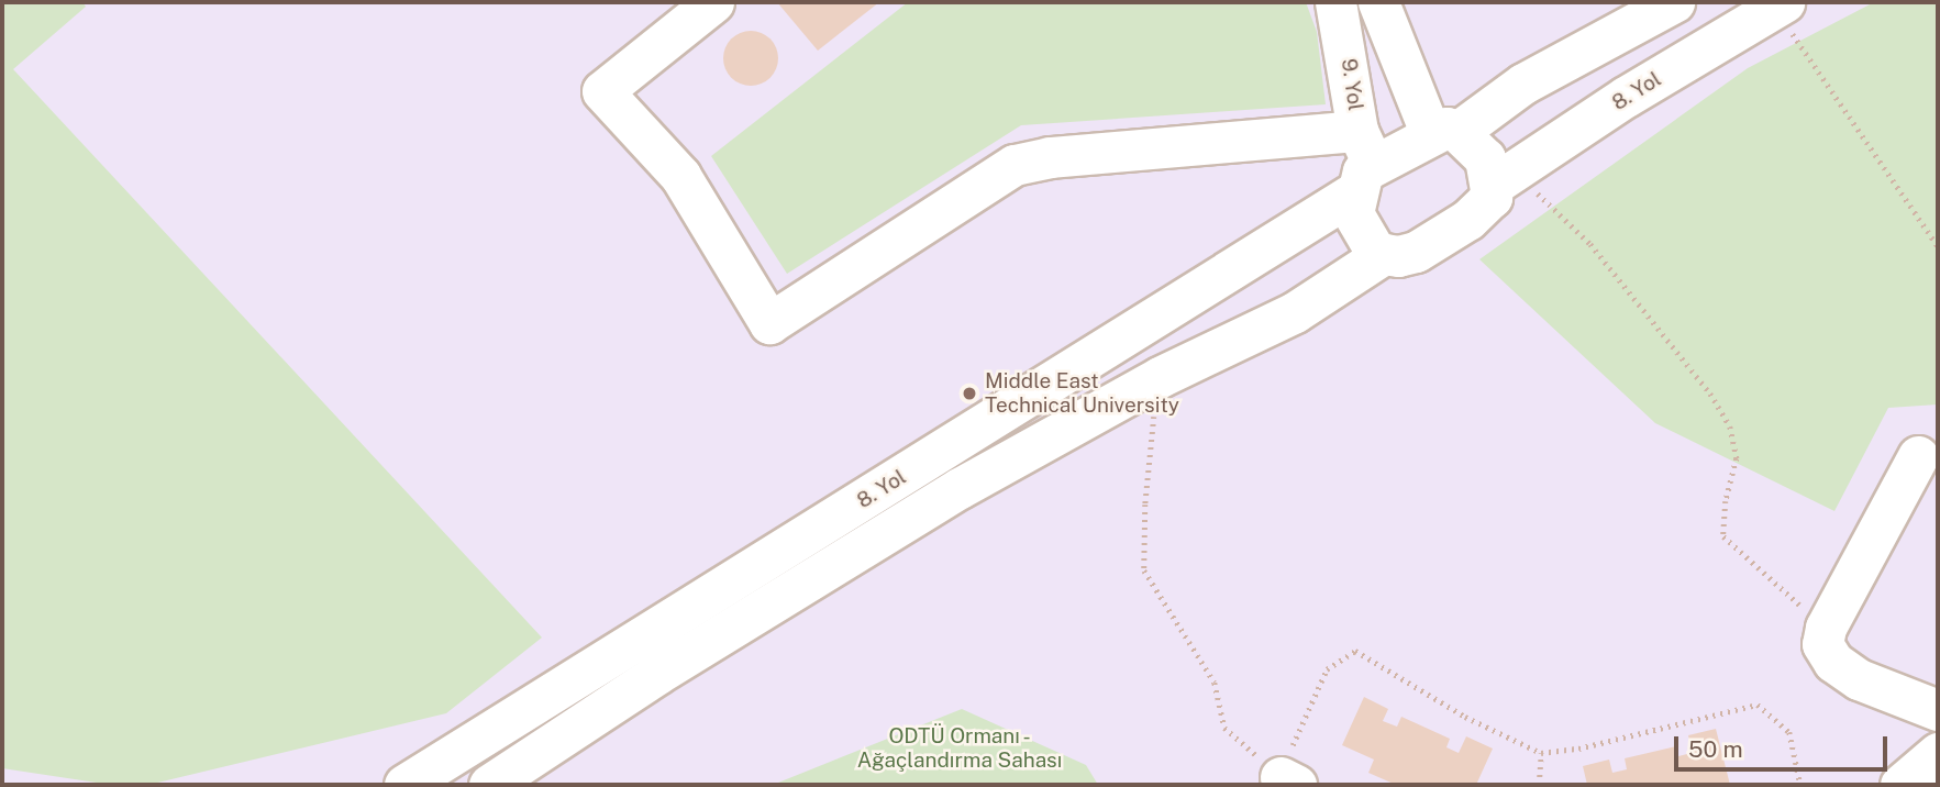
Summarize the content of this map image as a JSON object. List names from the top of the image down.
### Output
{
  "streets": {
    "street": ["9. Yol", "8. Yol"]
  },
  "crossings": [
    ["9. Yol", "8. Yol"]
  ],
  "parks": ["ODTÜ Ormanı - Ağaçlandırma Sahası"],
  "places": ["Middle East Technical University"],
  "scale_bar": "50 m"
}
